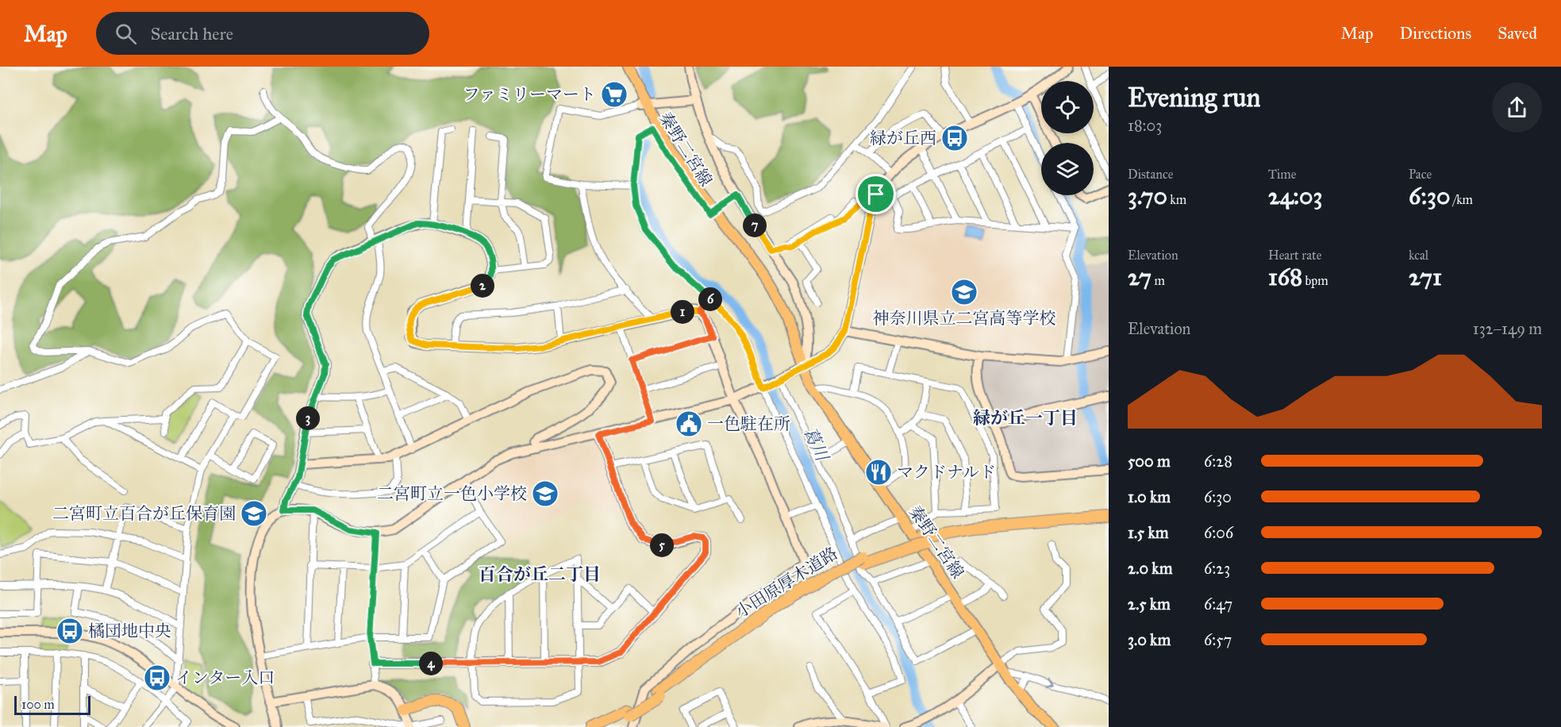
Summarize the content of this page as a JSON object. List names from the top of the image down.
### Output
{
  "streets": {
    "highway": ["小田原厚木道路"],
    "main road": ["秦野二宮線"]
  },
  "crossings": [
    ["秦野二宮線", "小田原厚木道路"]
  ],
  "districts": ["緑が丘一丁目", "百合が丘二丁目"],
  "water": ["葛川"],
  "places": {
    "supermarket": ["ファミリーマート"],
    "bus stop": ["緑が丘西", "橘団地中央", "インター入口"],
    "school or university": ["神奈川県立二宮高等学校", "二宮町立一色小学校", "二宮町立百合が丘保育園"],
    "public building": ["一色駐在所"],
    "restaurant": ["マクドナルド"]
  },
  "scale_bar": "100 m",
  "page": {
    "header": "Map",
    "search": "Search here",
    "nav": ["Map", "Directions", "Saved"],
    "heading": ["Evening run", "18:03"],
    "stats": [
      ["Distance", "3.70 km"],
      ["Time", "24:03"],
      ["Pace", "6:30 /km"],
      ["Elevation", "27 m"],
      ["Heart rate", "168 bpm"],
      ["kcal", "271"]
    ],
    "pins": [
      "7",
      "2",
      "6",
      "1",
      "3",
      "5",
      "4"
    ],
    "chart": ["Elevation", "132–149 m"],
    "list": [
      {
        "name": "500 m",
        "note": "6:28"
      },
      {
        "name": "1.0 km",
        "note": "6:30"
      },
      {
        "name": "1.5 km",
        "note": "6:06"
      },
      {
        "name": "2.0 km",
        "note": "6:23"
      },
      {
        "name": "2.5 km",
        "note": "6:47"
      },
      {
        "name": "3.0 km",
        "note": "6:57"
      }
    ],
    "scale": "100 m"
  }
}
